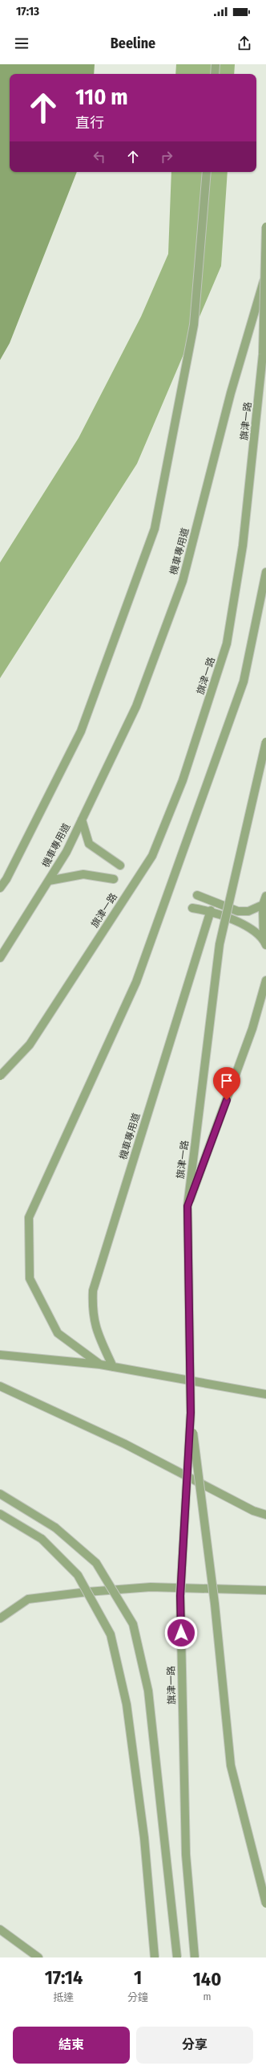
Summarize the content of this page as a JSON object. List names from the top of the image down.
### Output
{
  "streets": {
    "street": ["旗津一路", "機車專用道"]
  },
  "crossings": [
    ["旗津一路", "機車專用道"]
  ],
  "page": {
    "status": "17:13",
    "header": "Beeline",
    "turn": ["110 m", "直行"],
    "eta": [
      "17:14",
      "抵達",
      "1",
      "分鐘",
      "140",
      "m"
    ],
    "buttons": ["結束", "分享"]
  }
}
